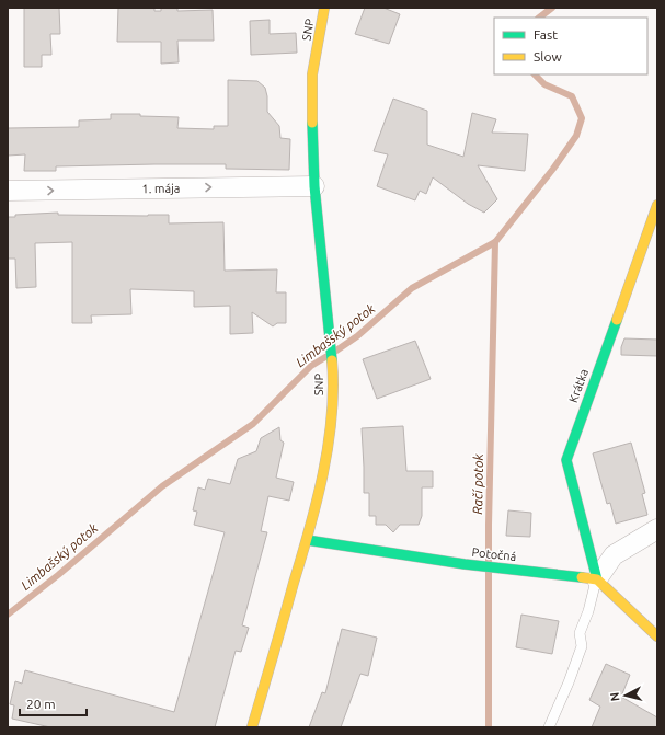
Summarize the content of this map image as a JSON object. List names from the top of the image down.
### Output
{
  "streets": {
    "street": [
      "SNP",
      "1. mája",
      "Krátka",
      "Potočná"
    ]
  },
  "crossings": [
    ["SNP", "1. mája"],
    ["SNP", "Potočná"],
    ["Krátka", "Potočná"]
  ],
  "one_way": ["1. mája"],
  "water": ["Limbašský potok", "Račí potok"],
  "legend": ["Fast", "Slow"],
  "scale_bar": "20 m",
  "north": "left"
}
